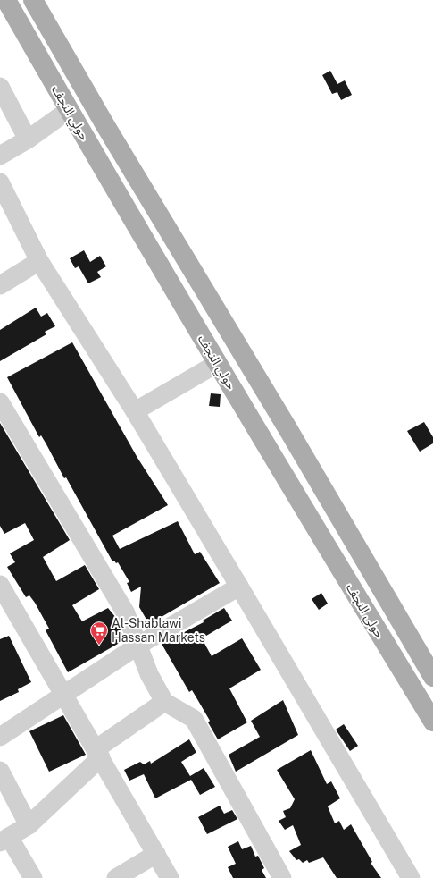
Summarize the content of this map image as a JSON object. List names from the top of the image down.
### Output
{
  "streets": {
    "main road": ["حولي النجف"]
  },
  "places": {
    "supermarket": ["Al-Shablawi Hassan Markets"]
  }
}
